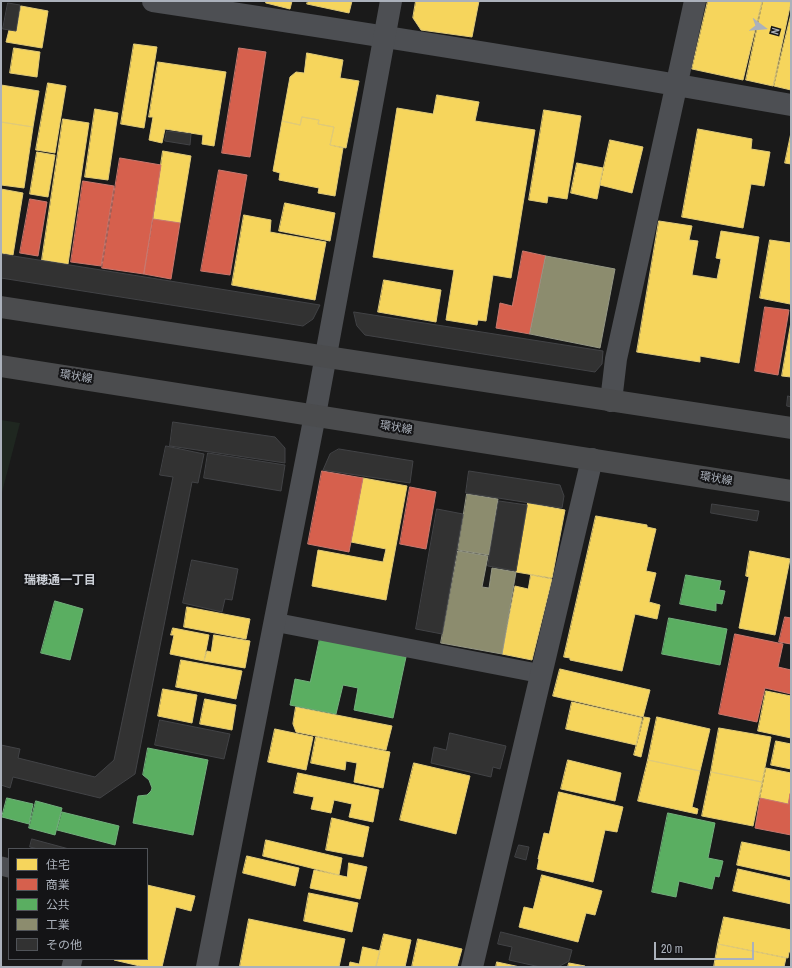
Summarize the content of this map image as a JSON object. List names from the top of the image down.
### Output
{
  "streets": {
    "main road": ["環状線"]
  },
  "districts": ["瑞穂通一丁目"],
  "legend": [
    "住宅",
    "商業",
    "公共",
    "工業",
    "その他"
  ],
  "scale_bar": "20 m",
  "north": "right"
}
